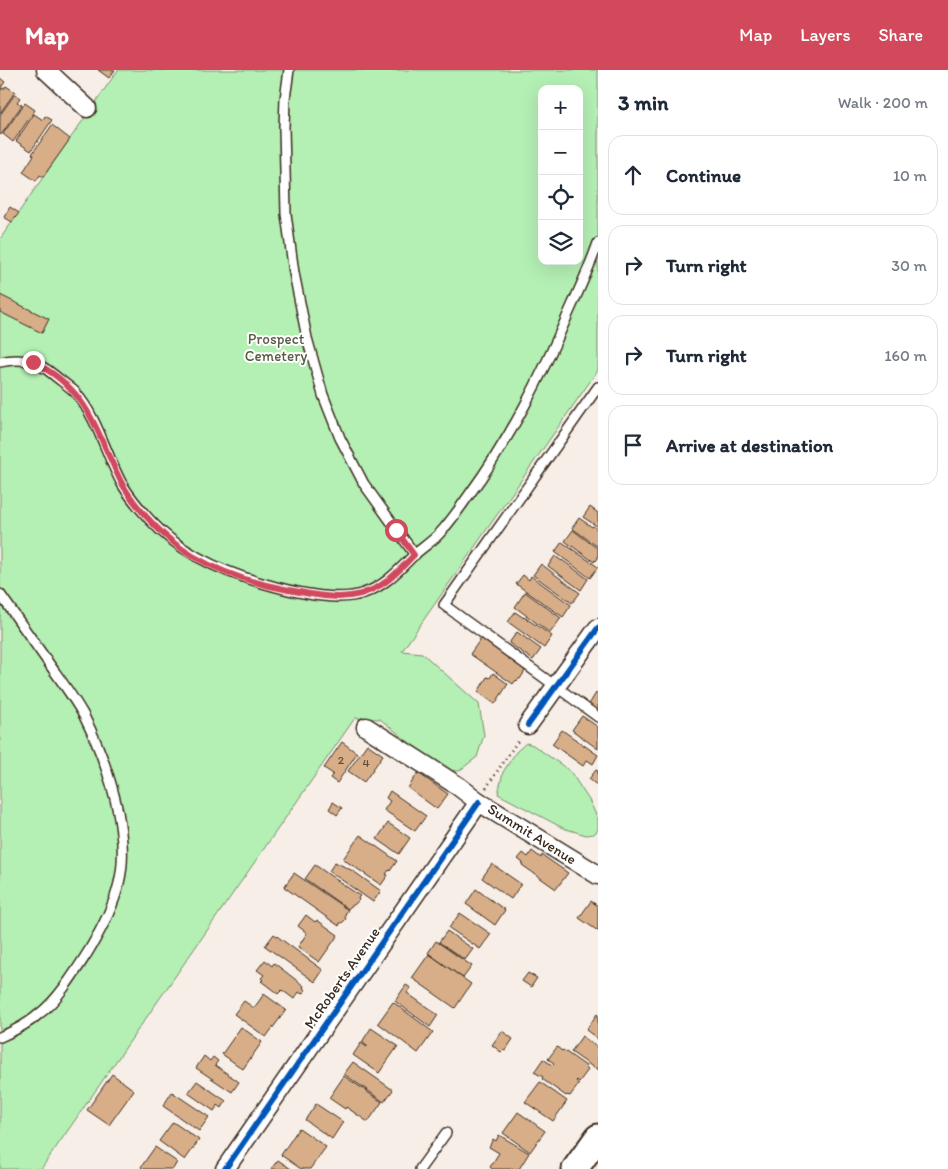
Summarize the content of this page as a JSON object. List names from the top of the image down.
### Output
{
  "streets": {
    "street": ["Summit Avenue", "McRoberts Avenue"]
  },
  "crossings": [
    ["Summit Avenue", "McRoberts Avenue"]
  ],
  "parks": ["Prospect Cemetery"],
  "house_numbers": ["2", "4"],
  "page": {
    "header": "Map",
    "nav": ["Map", "Layers", "Share"],
    "heading": ["3 min", "Walk · 200 m"],
    "map_buttons": ["+", "−"],
    "list": [
      ["Continue", "10 m"],
      ["Turn right", "30 m"],
      ["Turn right", "160 m"],
      "Arrive at destination"
    ]
  }
}
